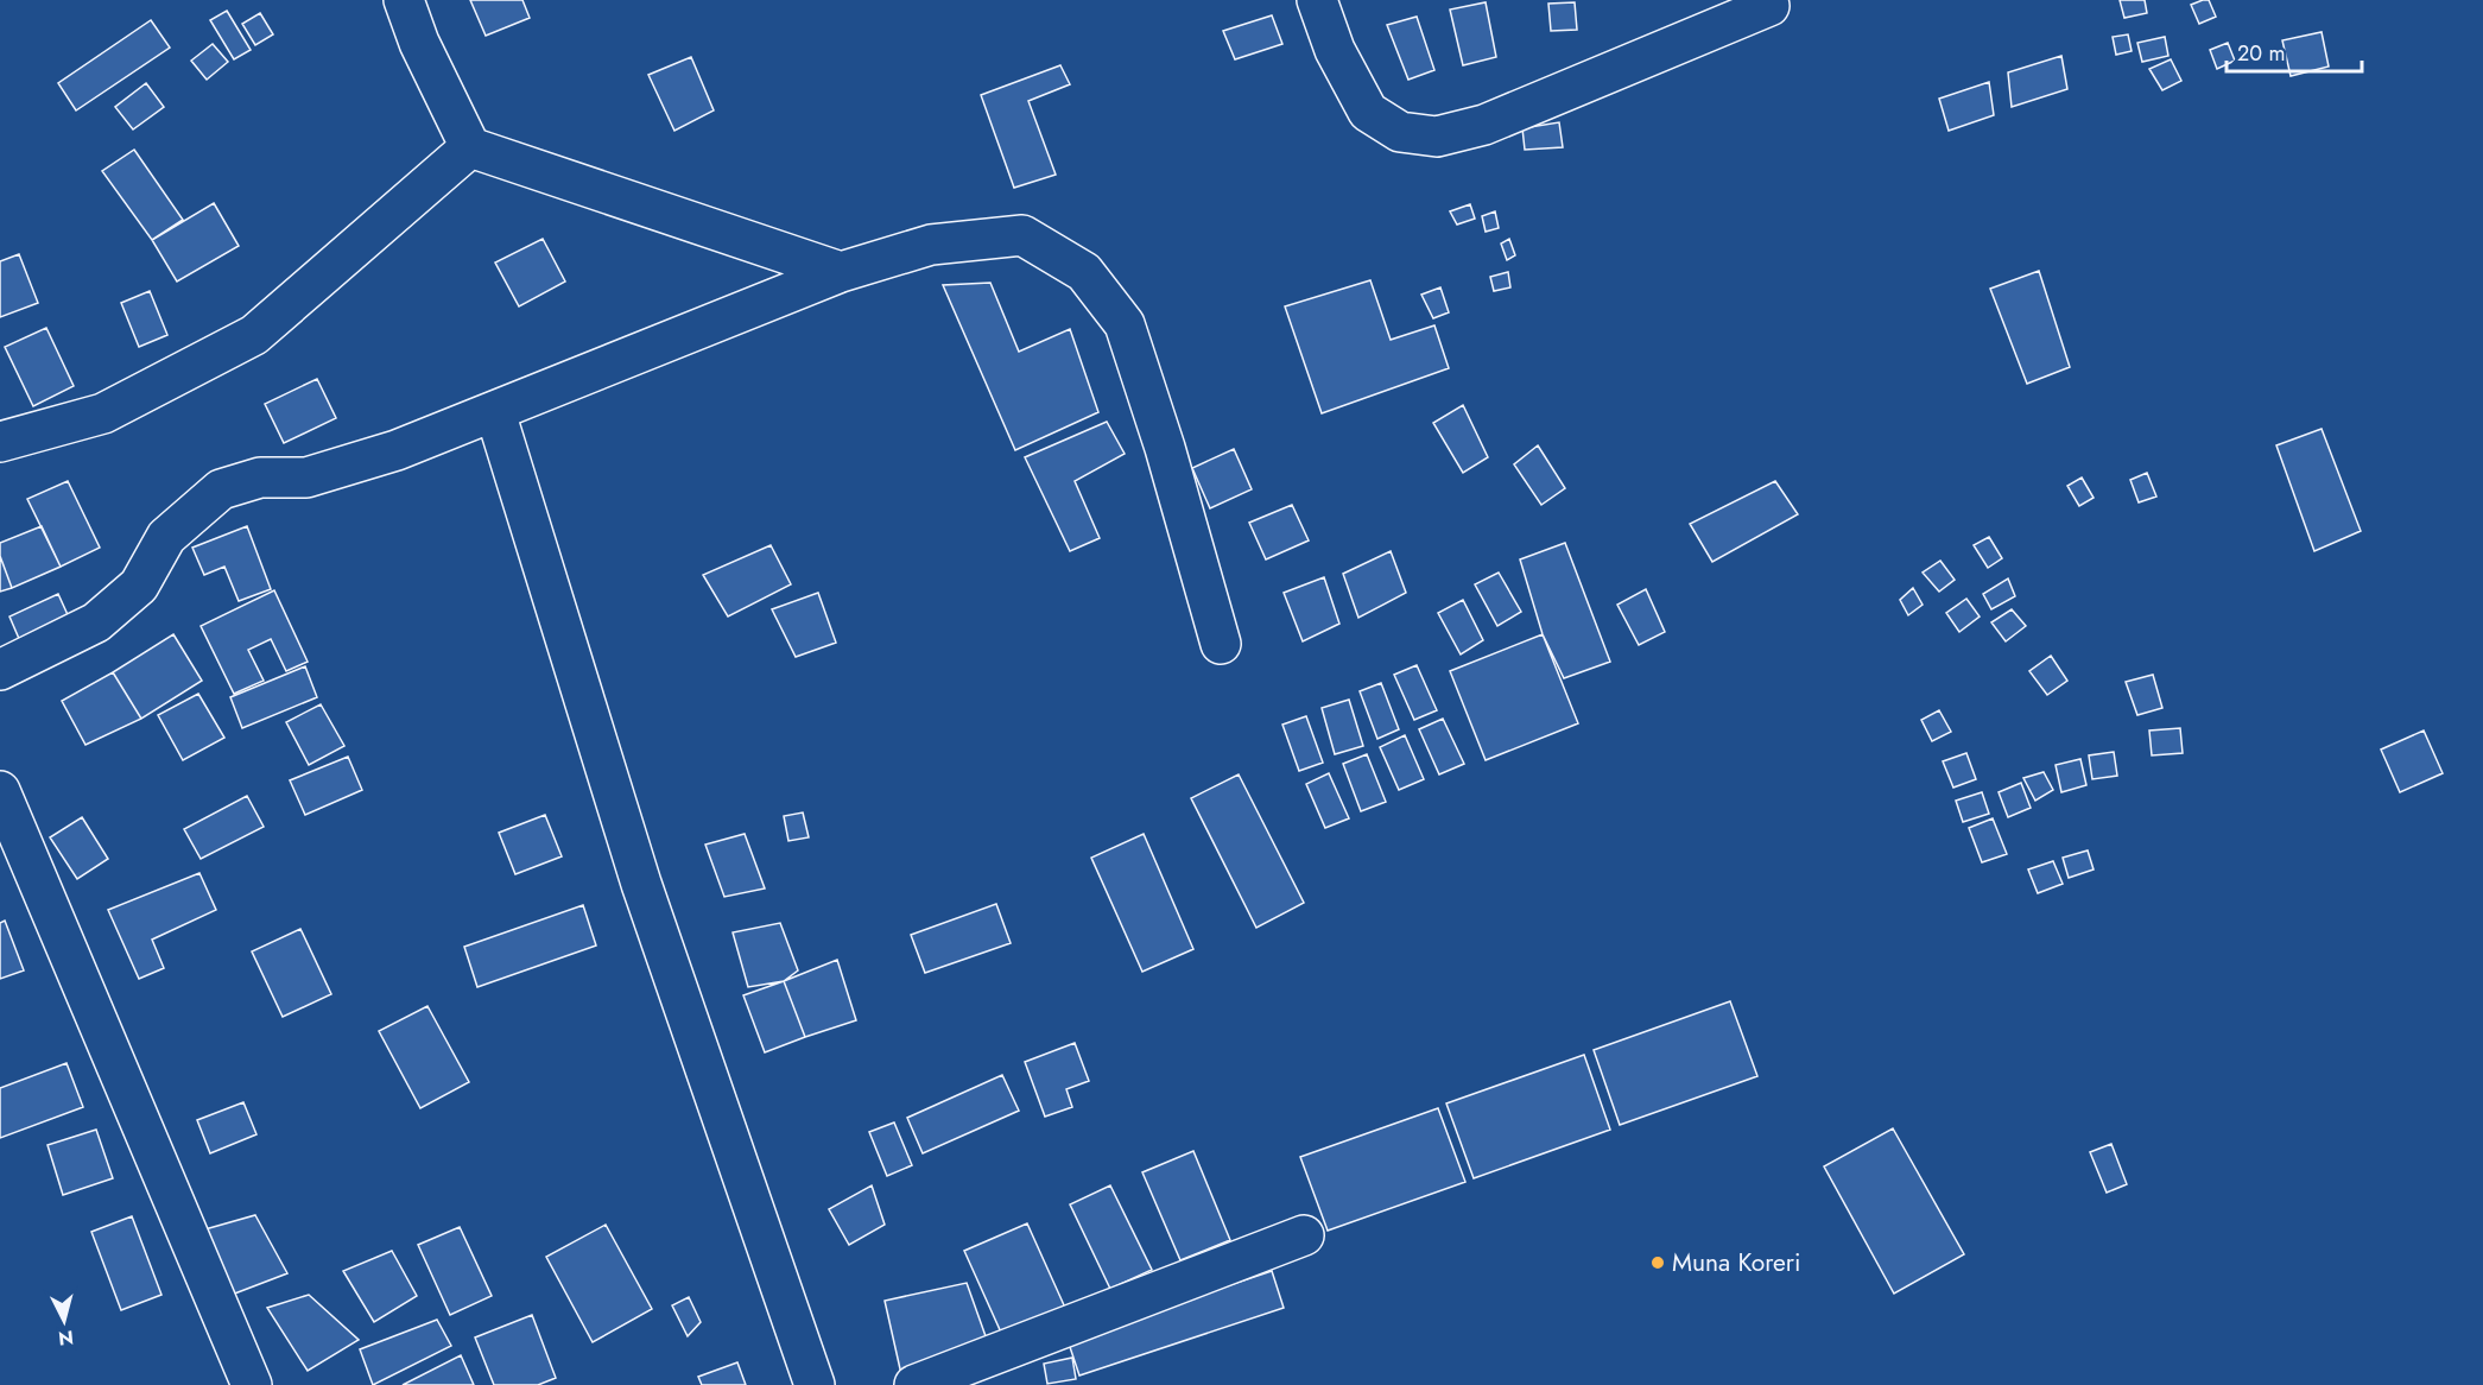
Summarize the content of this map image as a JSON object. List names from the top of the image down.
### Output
{
  "places": ["Muna Koreri"],
  "scale_bar": "20 m",
  "north": "bottom"
}
